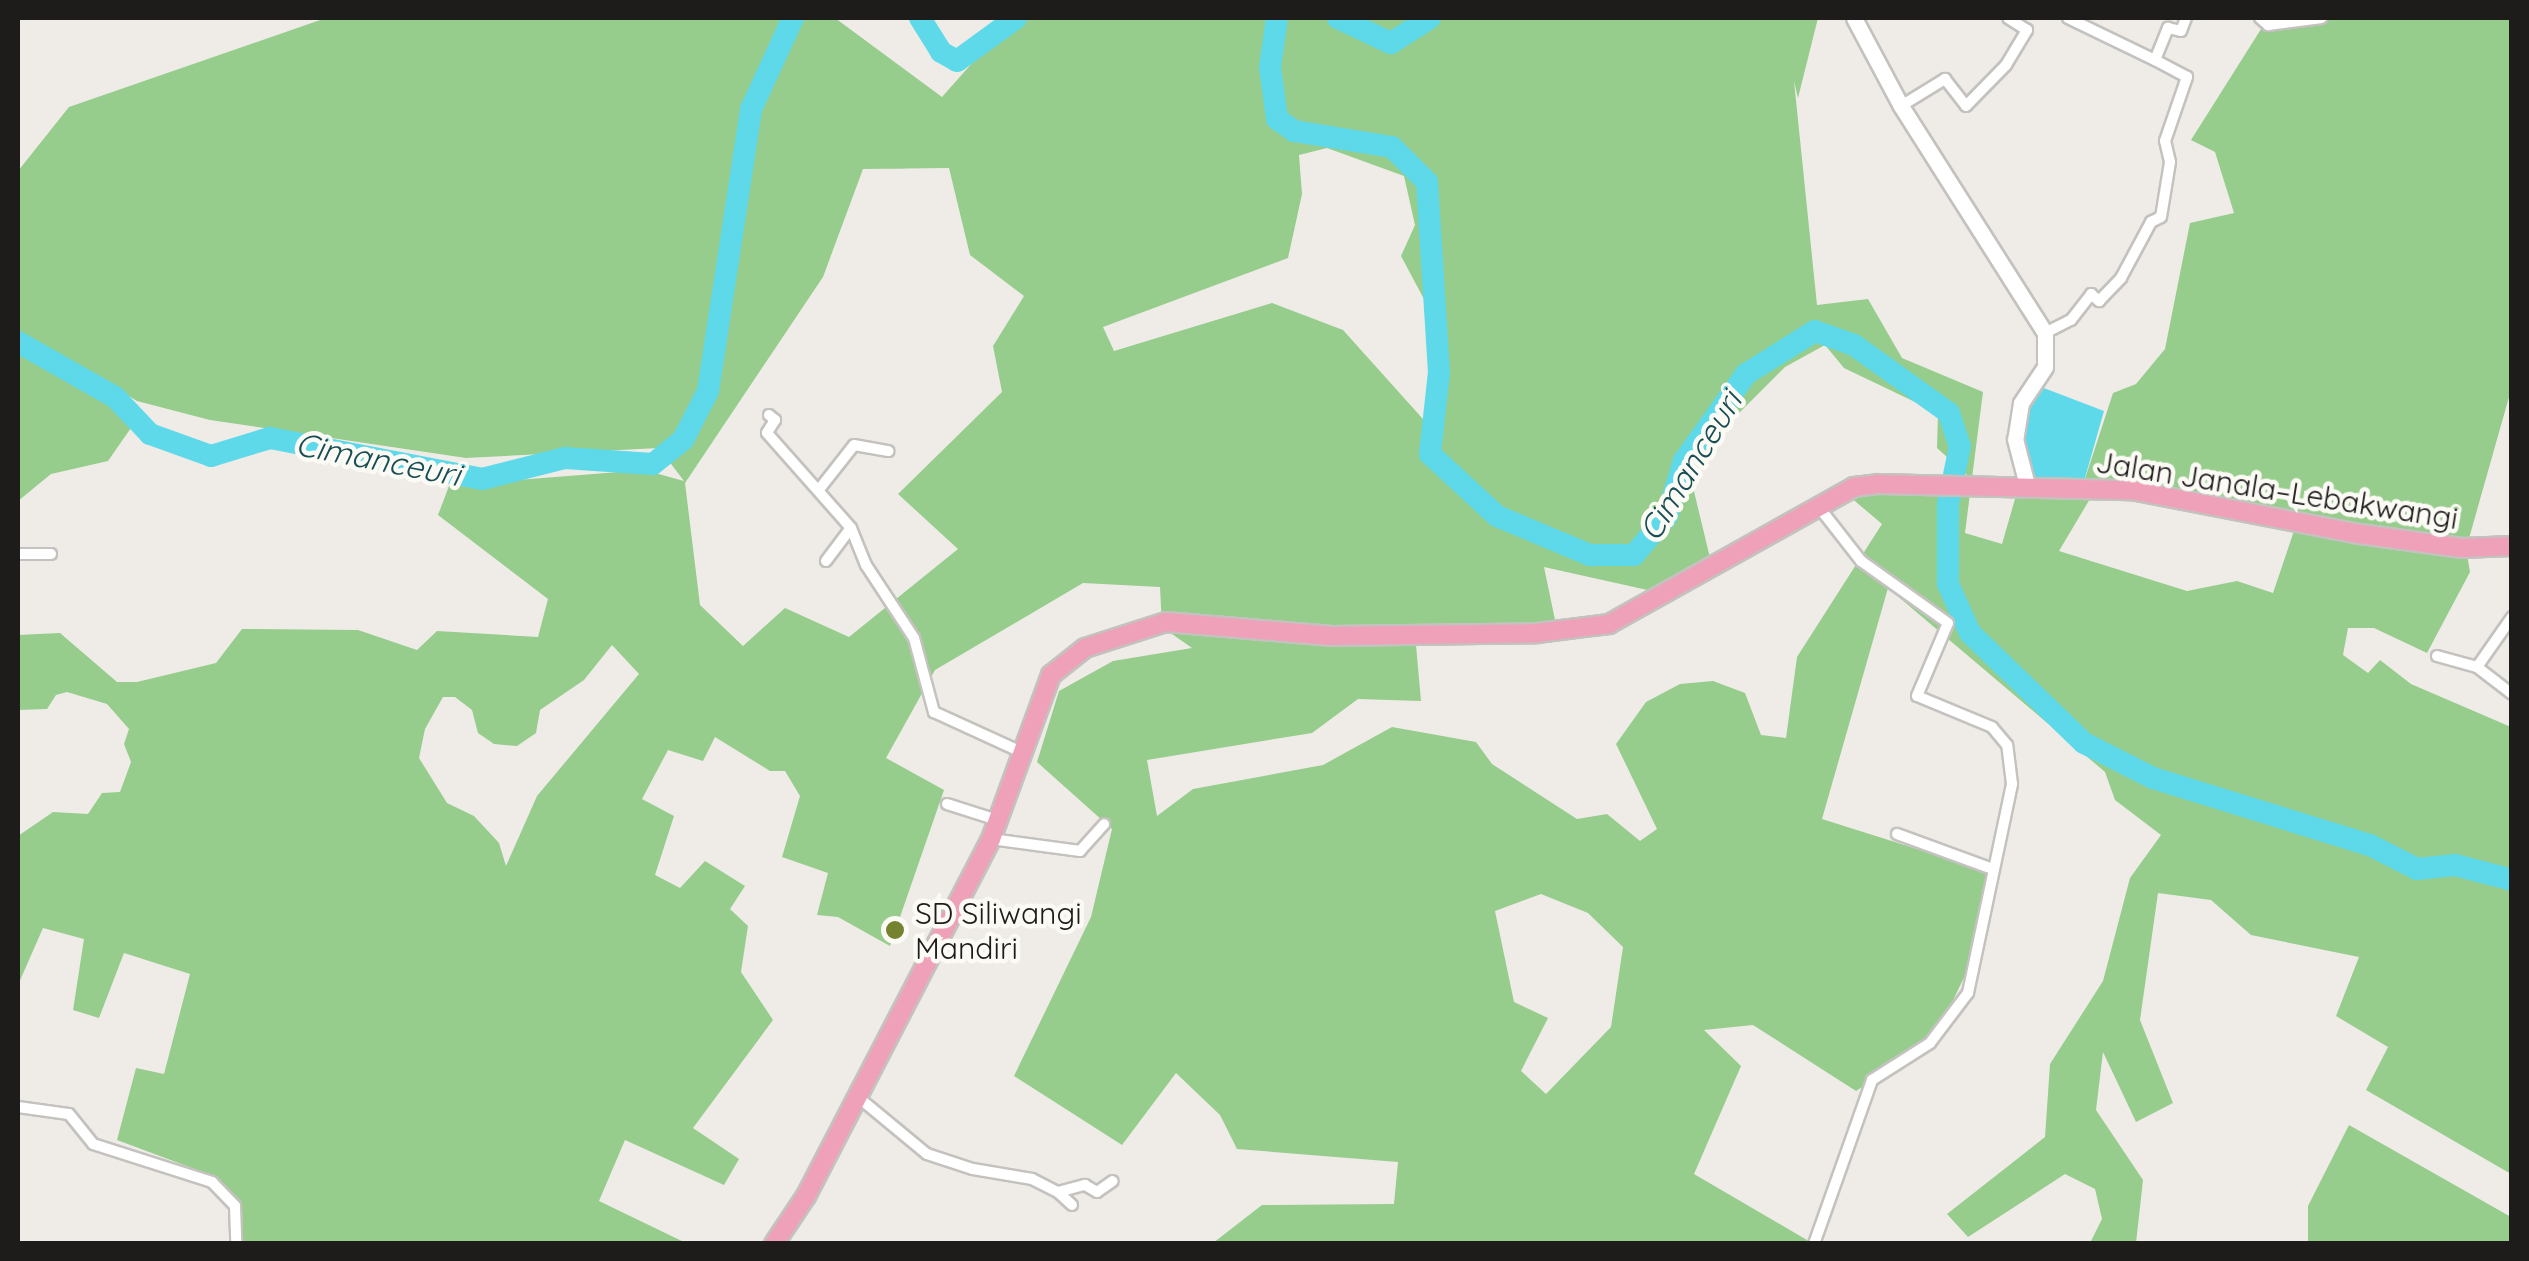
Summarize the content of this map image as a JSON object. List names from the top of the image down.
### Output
{
  "streets": {
    "main road": ["Jalan Janala–Lebakwangi"]
  },
  "water": ["Cimanceuri"],
  "places": ["SD Siliwangi Mandiri"]
}
